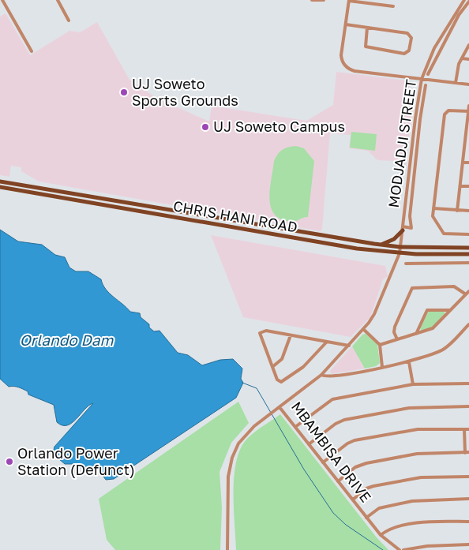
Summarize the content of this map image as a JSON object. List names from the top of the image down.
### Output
{
  "streets": {
    "main road": ["CHRIS HANI ROAD"],
    "street": ["MODJADJI STREET", "MBAMBISA DRIVE"]
  },
  "crossings": [
    ["MODJADJI STREET", "CHRIS HANI ROAD"],
    ["MODJADJI STREET", "MBAMBISA DRIVE"],
    ["CHRIS HANI ROAD", "MBAMBISA DRIVE"]
  ],
  "water": ["Orlando Dam"],
  "places": ["UJ Soweto Sports Grounds", "UJ Soweto Campus", "Orlando Power Station (Defunct)"]
}
